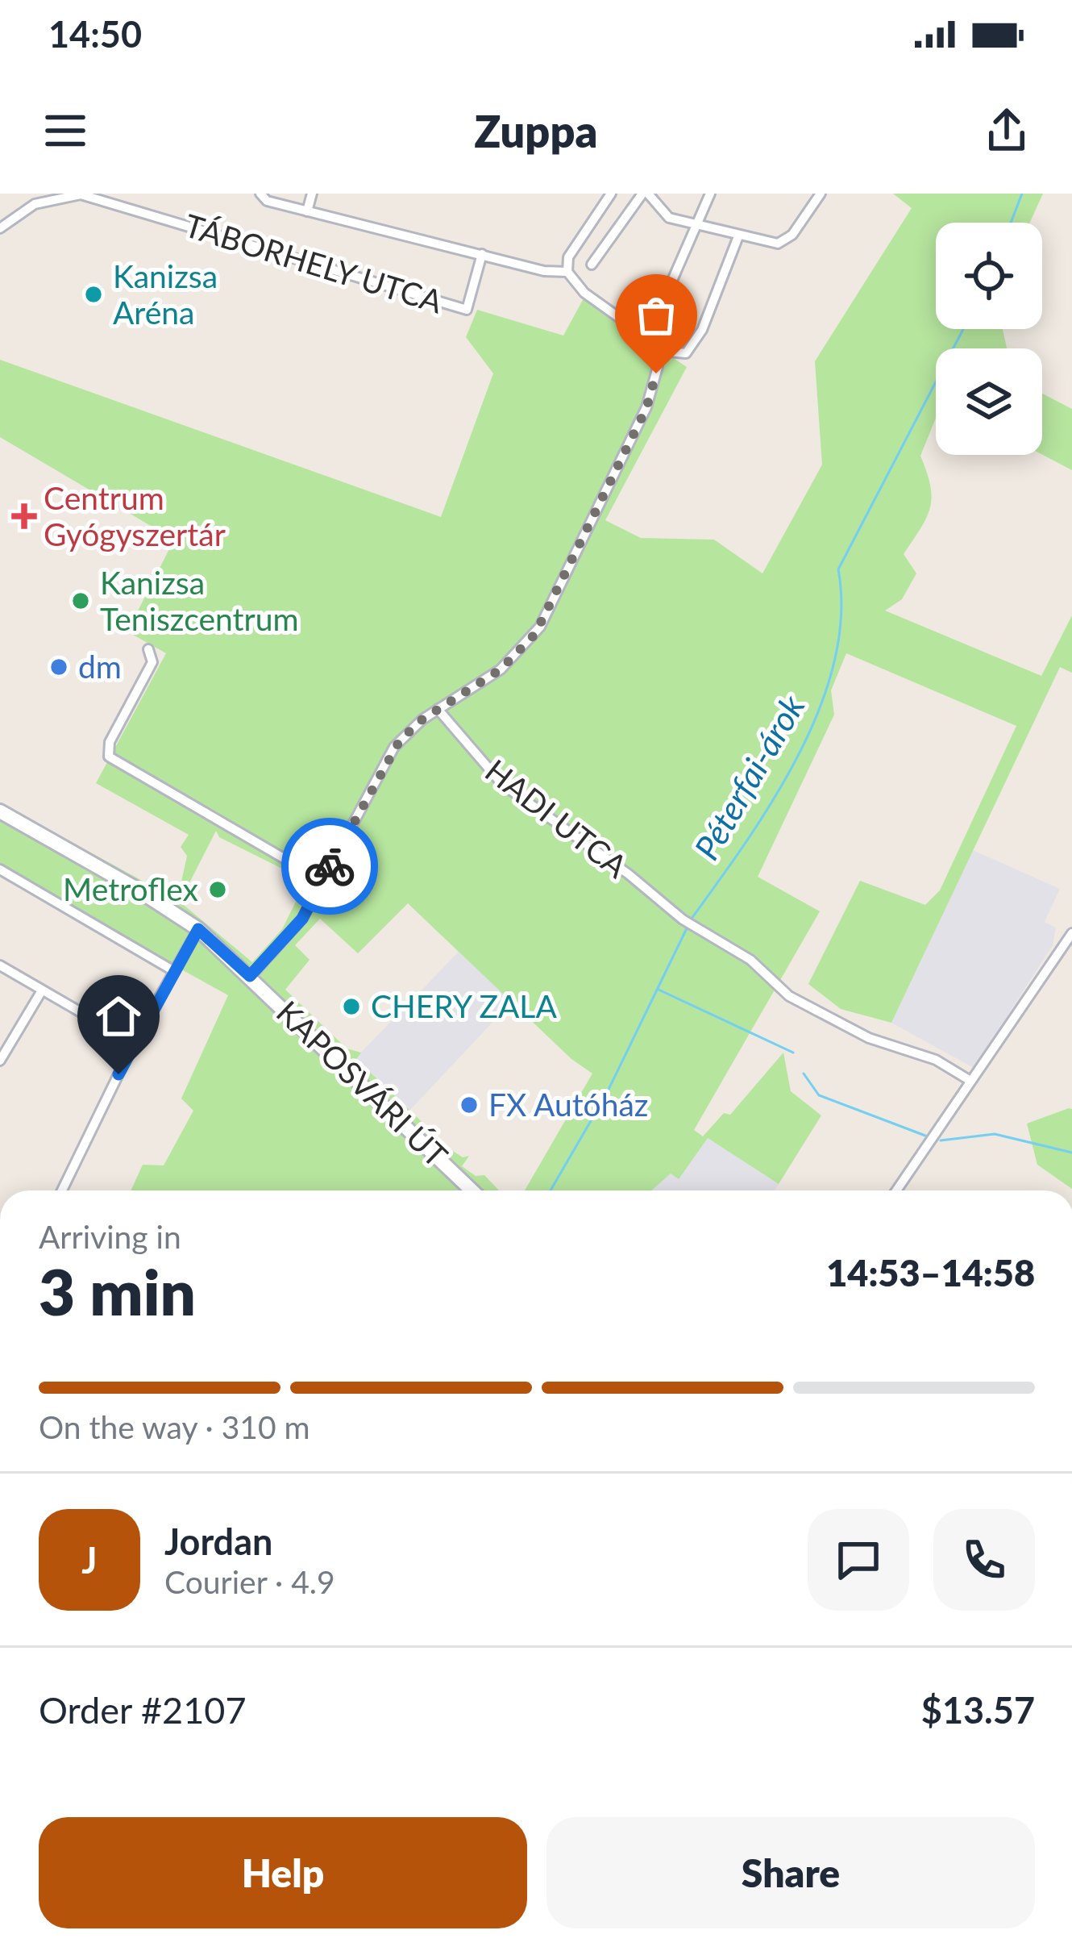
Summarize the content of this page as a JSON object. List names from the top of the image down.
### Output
{
  "streets": {
    "main road": ["KAPOSVÁRI ÚT"],
    "street": ["TÁBORHELY UTCA", "HADI UTCA"]
  },
  "water": ["Péterfai-árok"],
  "places": {
    "other": [
      "Kanizsa Aréna",
      "Kanizsa Teniszcentrum",
      "dm",
      "Metroflex",
      "CHERY ZALA",
      "FX Autóház"
    ],
    "health": ["Centrum Gyógyszertár"]
  },
  "page": {
    "status": "14:50",
    "header": "Zuppa",
    "heading": ["3 min", "Arriving in", "14:53–14:58"],
    "panel": [
      "Jordan",
      "Courier · 4.9",
      "Order #2107",
      "$13.57"
    ],
    "bar": "On the way · 310 m",
    "round": "J",
    "buttons": ["Help", "Share"]
  }
}
